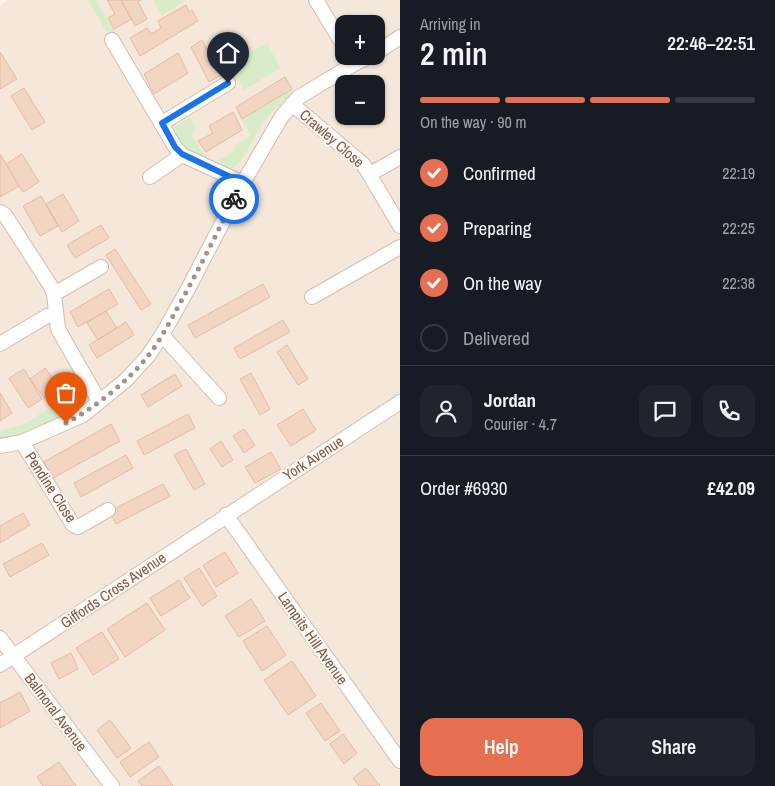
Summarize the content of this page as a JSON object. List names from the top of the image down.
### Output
{
  "streets": {
    "street": [
      "Crawley Close",
      "York Avenue",
      "Pendine Close",
      "Giffords Cross Avenue",
      "Lampits Hill Avenue",
      "Balmoral Avenue"
    ]
  },
  "crossings": [
    ["York Avenue", "Giffords Cross Avenue"],
    ["York Avenue", "Lampits Hill Avenue"],
    ["Giffords Cross Avenue", "Lampits Hill Avenue"],
    ["Giffords Cross Avenue", "Balmoral Avenue"]
  ],
  "page": {
    "heading": ["2 min", "Arriving in", "22:46–22:51"],
    "panel": [
      "Jordan",
      "Courier · 4.7",
      "Order #6930",
      "£42.09"
    ],
    "map_buttons": ["+", "−"],
    "bar": "On the way · 90 m",
    "list": [
      ["Confirmed", "22:19"],
      ["Preparing", "22:25"],
      ["On the way", "22:38"],
      "Delivered"
    ],
    "buttons": ["Help", "Share"]
  }
}
